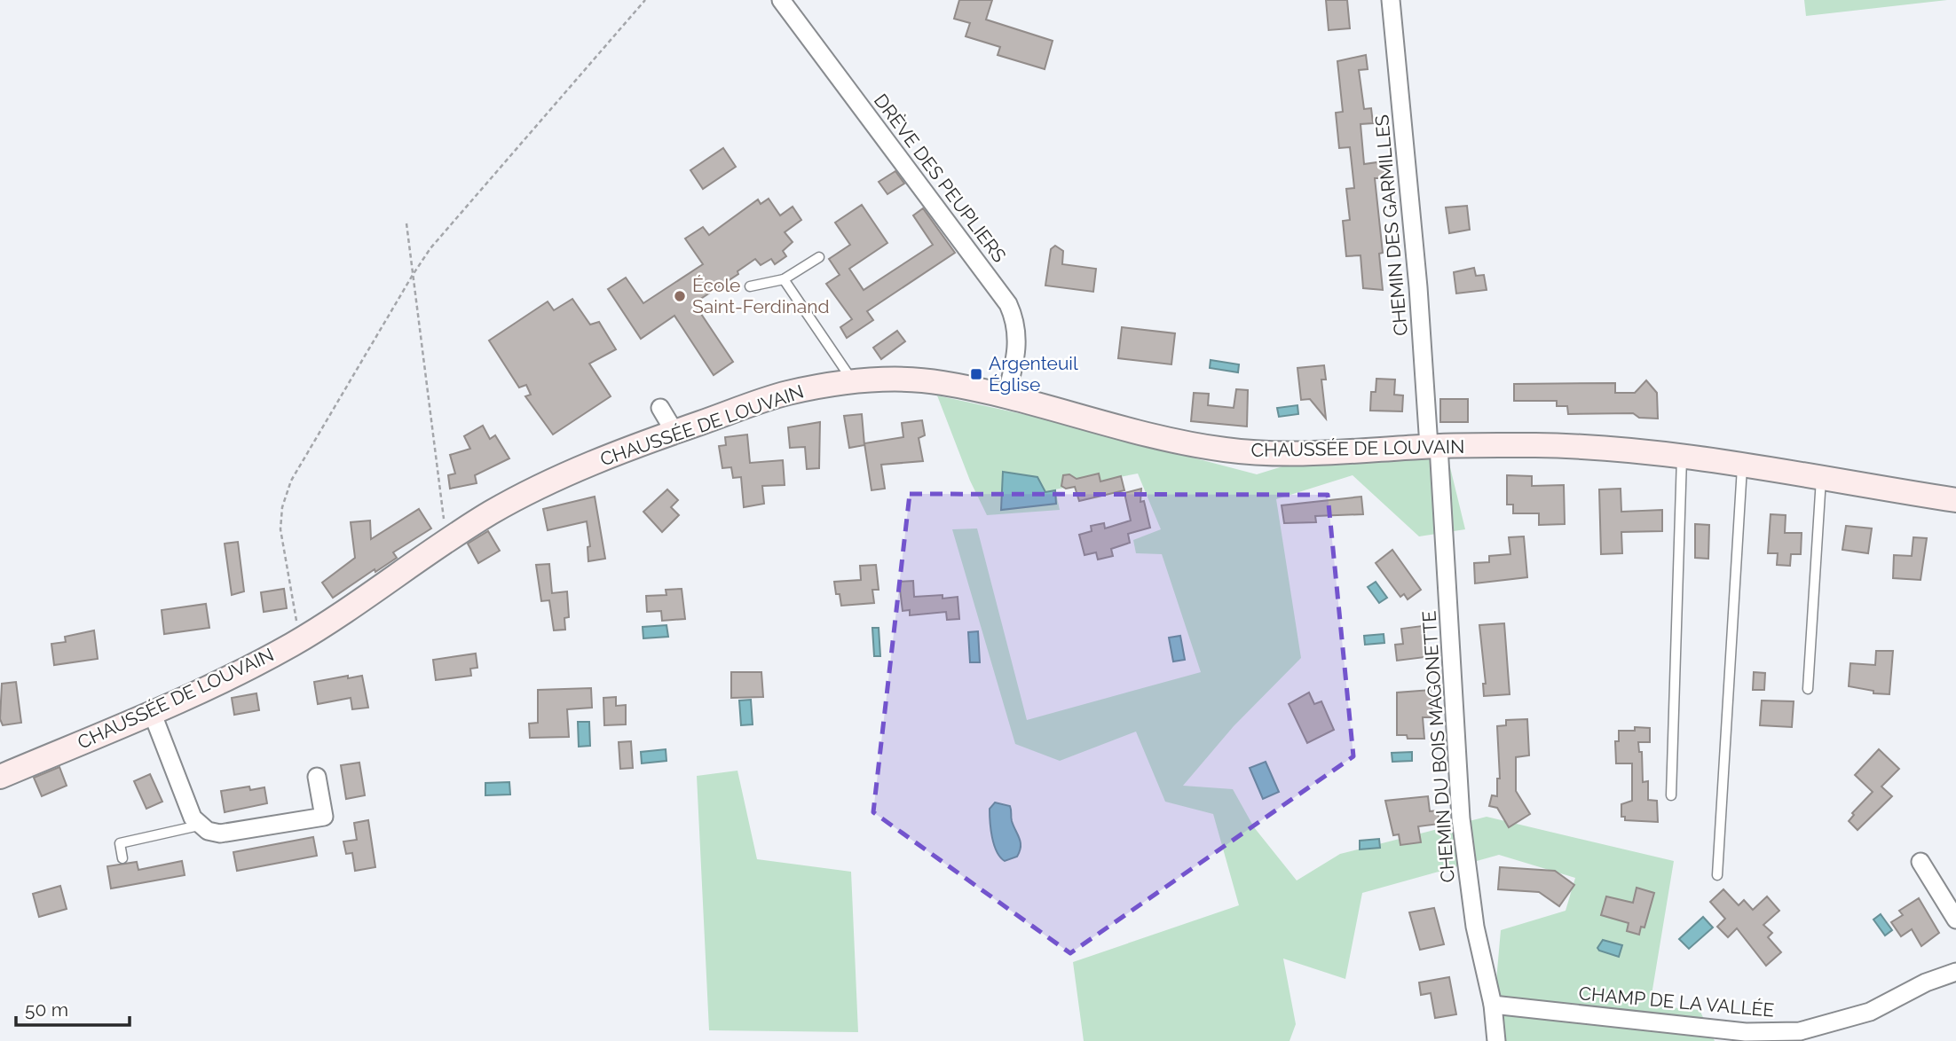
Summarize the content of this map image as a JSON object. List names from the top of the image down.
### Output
{
  "streets": {
    "main road": ["CHAUSSÉE DE LOUVAIN"],
    "street": [
      "DRÈVE DES PEUPLIERS",
      "CHEMIN DES GARMILLES",
      "CHEMIN DU BOIS MAGONETTE",
      "CHAMP DE LA VALLÉE"
    ]
  },
  "crossings": [
    ["DRÈVE DES PEUPLIERS", "CHAUSSÉE DE LOUVAIN"],
    ["CHEMIN DES GARMILLES", "CHAUSSÉE DE LOUVAIN"],
    ["CHEMIN DES GARMILLES", "CHEMIN DU BOIS MAGONETTE"],
    ["CHAUSSÉE DE LOUVAIN", "CHEMIN DU BOIS MAGONETTE"],
    ["CHEMIN DU BOIS MAGONETTE", "CHAMP DE LA VALLÉE"]
  ],
  "places": {
    "other": ["École Saint-Ferdinand"],
    "transit": ["Argenteuil Église"]
  },
  "scale_bar": "50 m"
}
